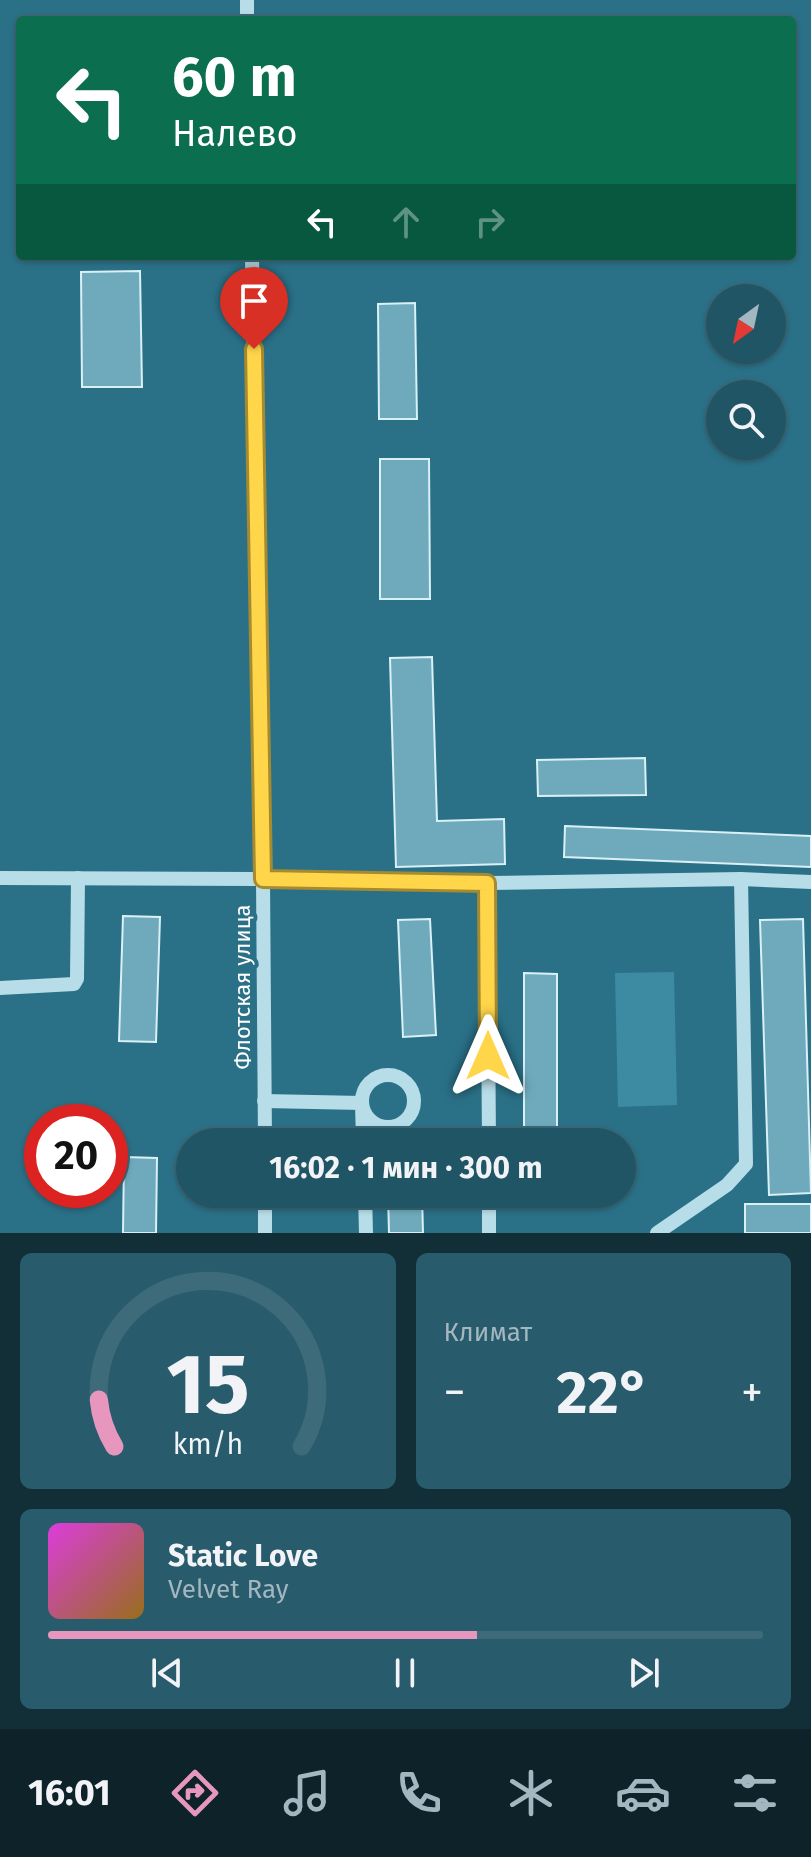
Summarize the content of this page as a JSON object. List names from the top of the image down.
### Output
{
  "streets": {
    "street": ["Флотская улица"]
  },
  "north": "bottom left",
  "page": {
    "turn": ["60 m", "Налево"],
    "limit": "20",
    "trip": "16:02 · 1 мин · 300 m",
    "tile": "Климат",
    "heat": ["−", "22°", "+"],
    "song": ["Static Love", "Velvet Ray"],
    "tabs": "16:01",
    "gauge": ["15", "km/h"]
  }
}
